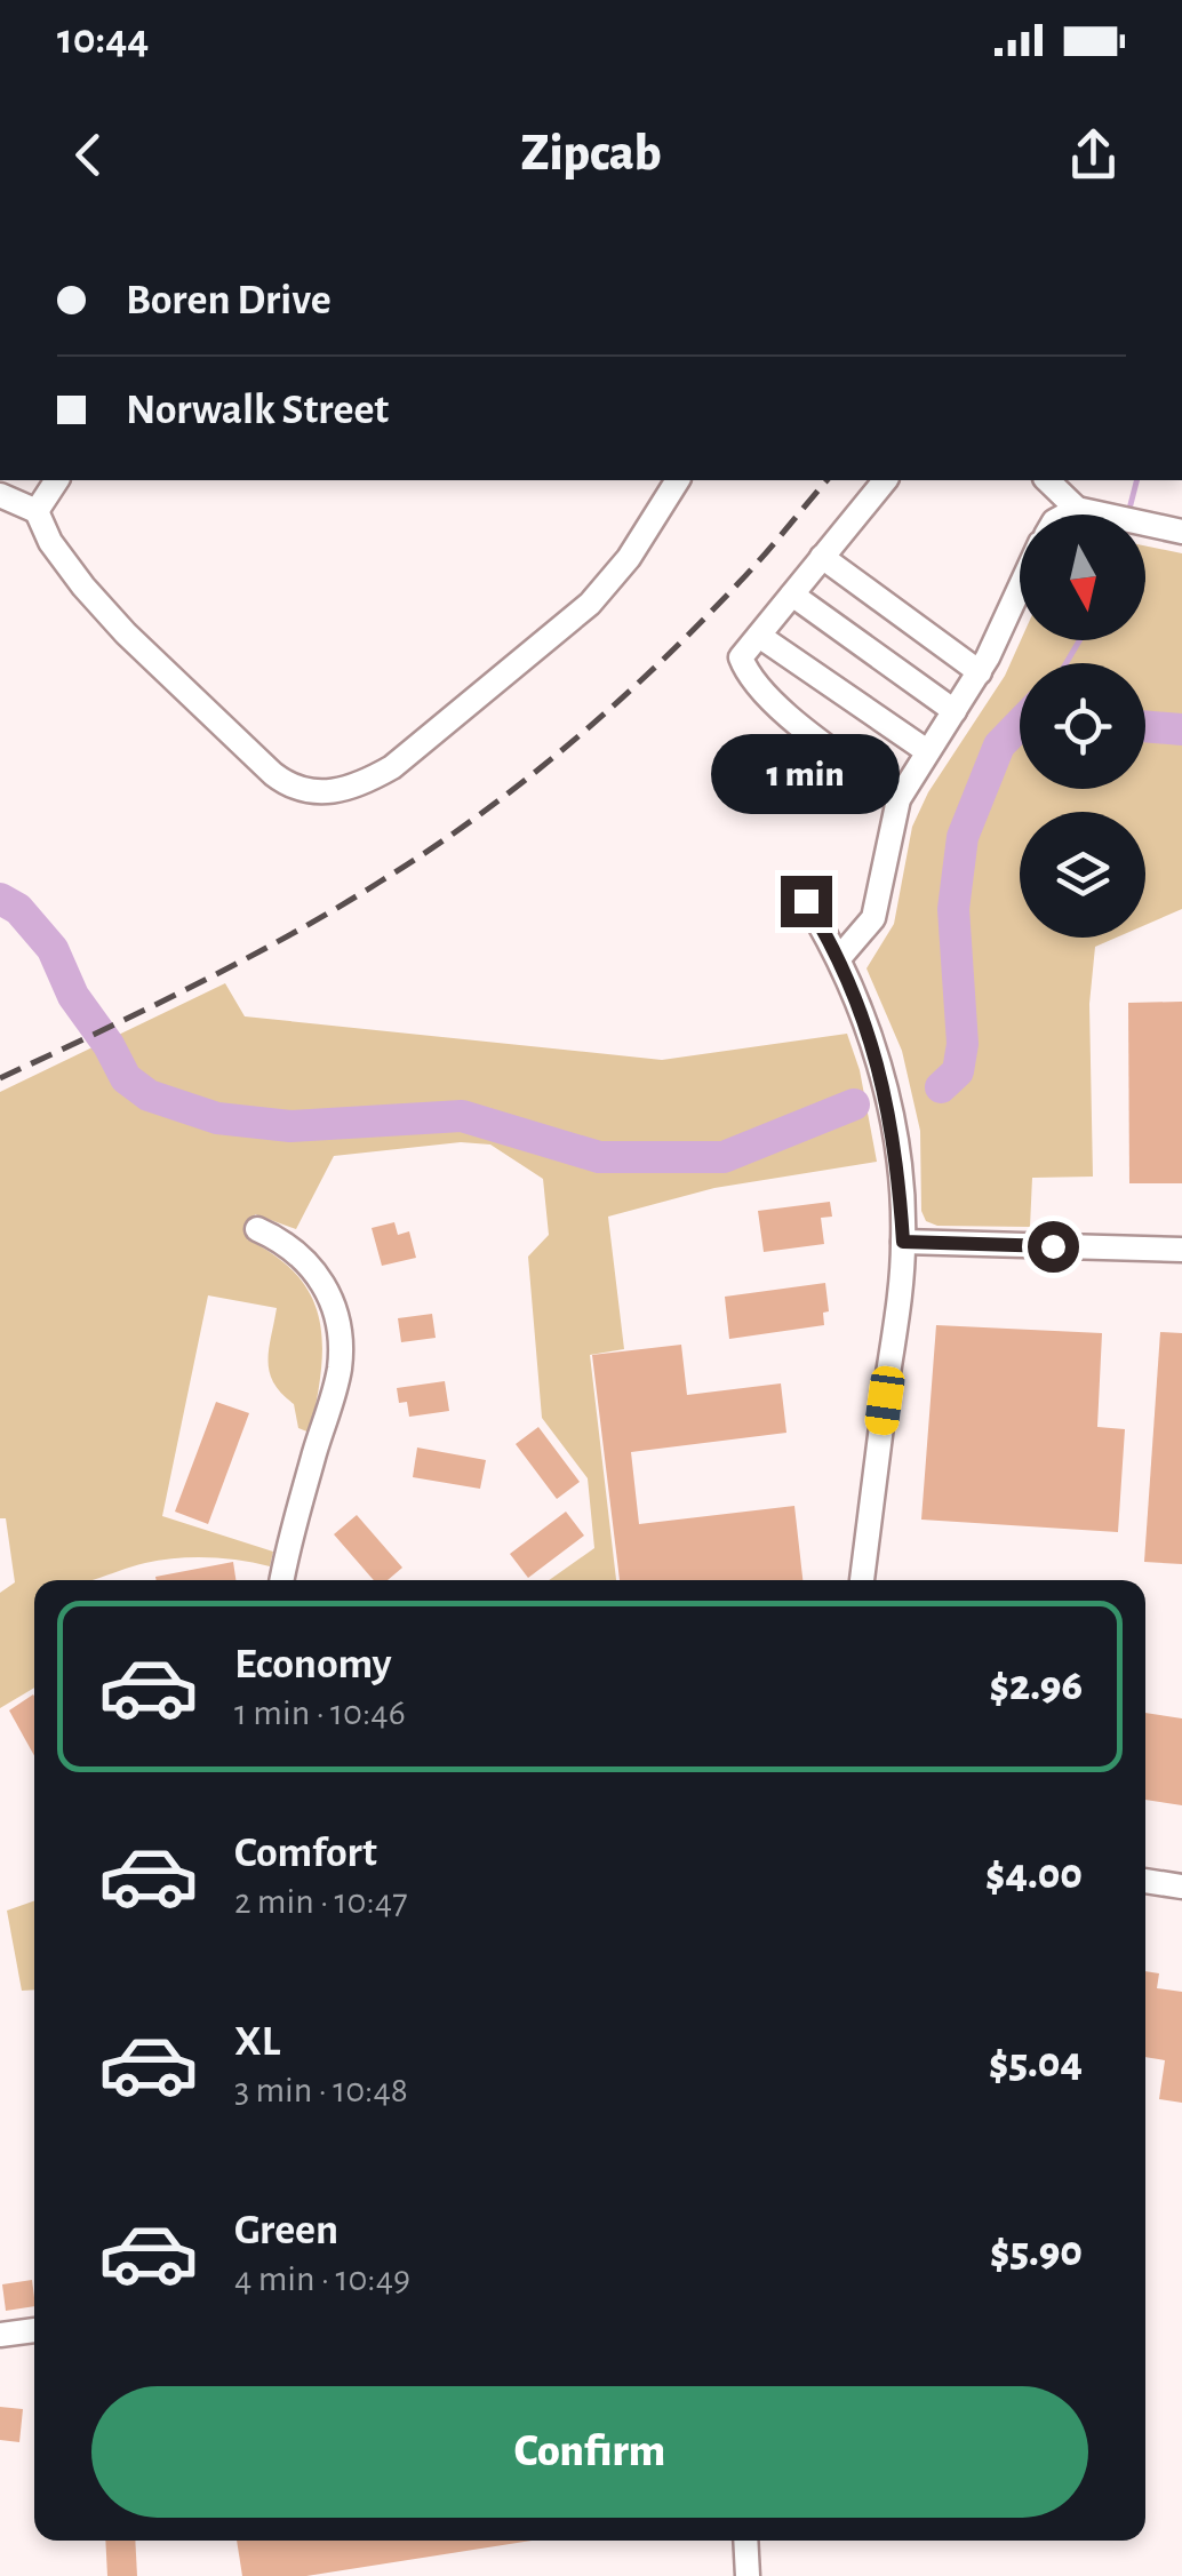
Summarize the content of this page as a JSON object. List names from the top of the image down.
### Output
{
  "north": "bottom",
  "page": {
    "status": "10:44",
    "header": "Zipcab",
    "banner": ["Boren Drive", "Norwalk Street"],
    "bubble": "1 min",
    "list": [
      {
        "name": "Economy",
        "note": "1 min · 10:46",
        "value": "$2.96"
      },
      {
        "name": "Comfort",
        "note": "2 min · 10:47",
        "value": "$4.00"
      },
      {
        "name": "XL",
        "note": "3 min · 10:48",
        "value": "$5.04"
      },
      {
        "name": "Green",
        "note": "4 min · 10:49",
        "value": "$5.90"
      }
    ],
    "buttons": "Confirm"
  }
}
